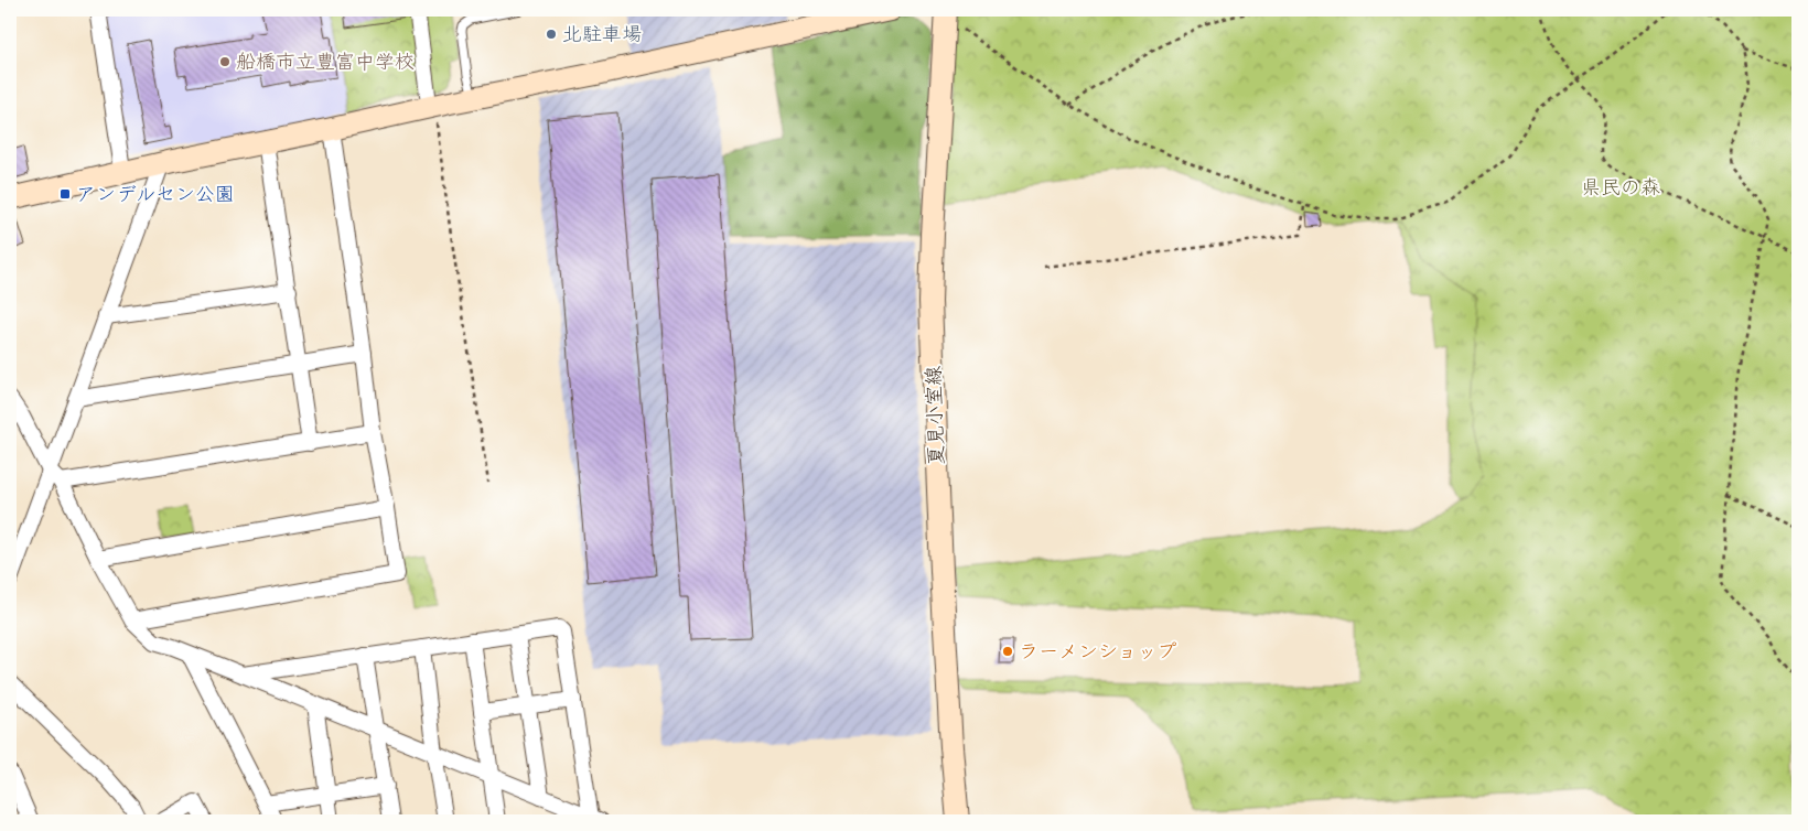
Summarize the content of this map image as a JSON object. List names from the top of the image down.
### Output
{
  "streets": {
    "street": ["夏見小室線"]
  },
  "parks": ["県民の森"],
  "places": {
    "other": ["北駐車場", "船橋市立豊富中学校", "ラーメンショップ"],
    "transit": ["アンデルセン公園"]
  }
}
